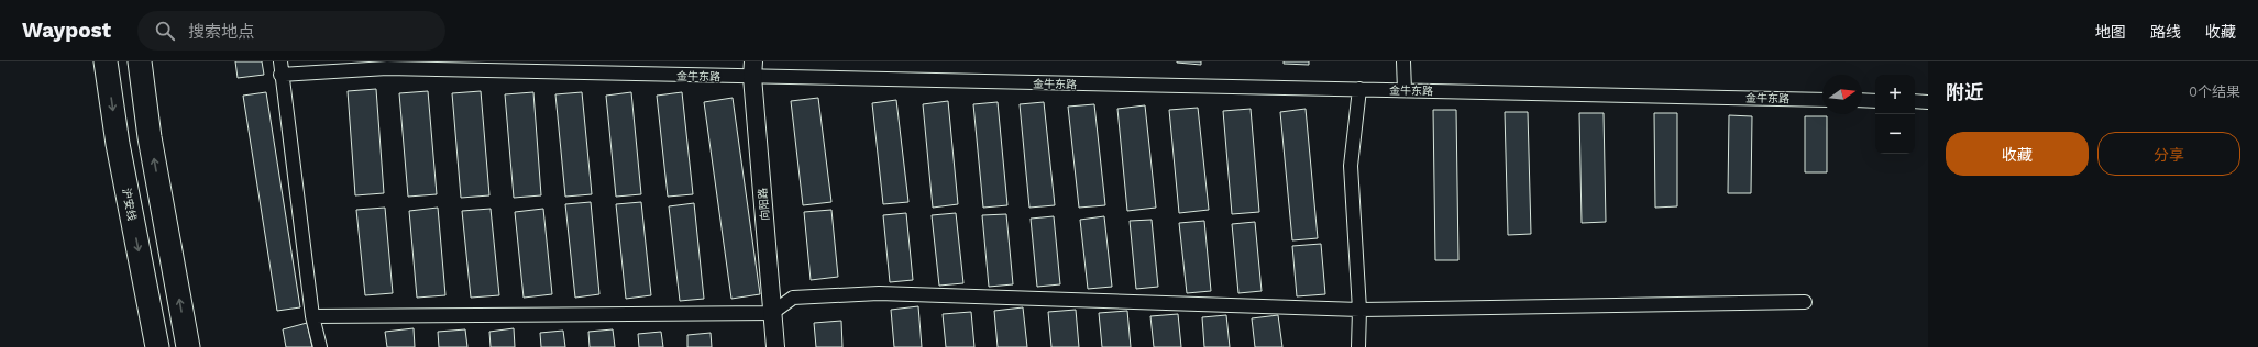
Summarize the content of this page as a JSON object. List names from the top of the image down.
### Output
{
  "streets": {
    "highway": ["沪安线"],
    "street": ["金牛东路", "向阳路"]
  },
  "crossings": [
    ["金牛东路", "向阳路"]
  ],
  "north": "right",
  "page": {
    "header": "Waypost",
    "search": "搜索地点",
    "nav": ["地图", "路线", "收藏"],
    "heading": ["附近", "0个结果"],
    "map_buttons": ["+", "−"],
    "buttons": ["收藏", "分享"]
  }
}
